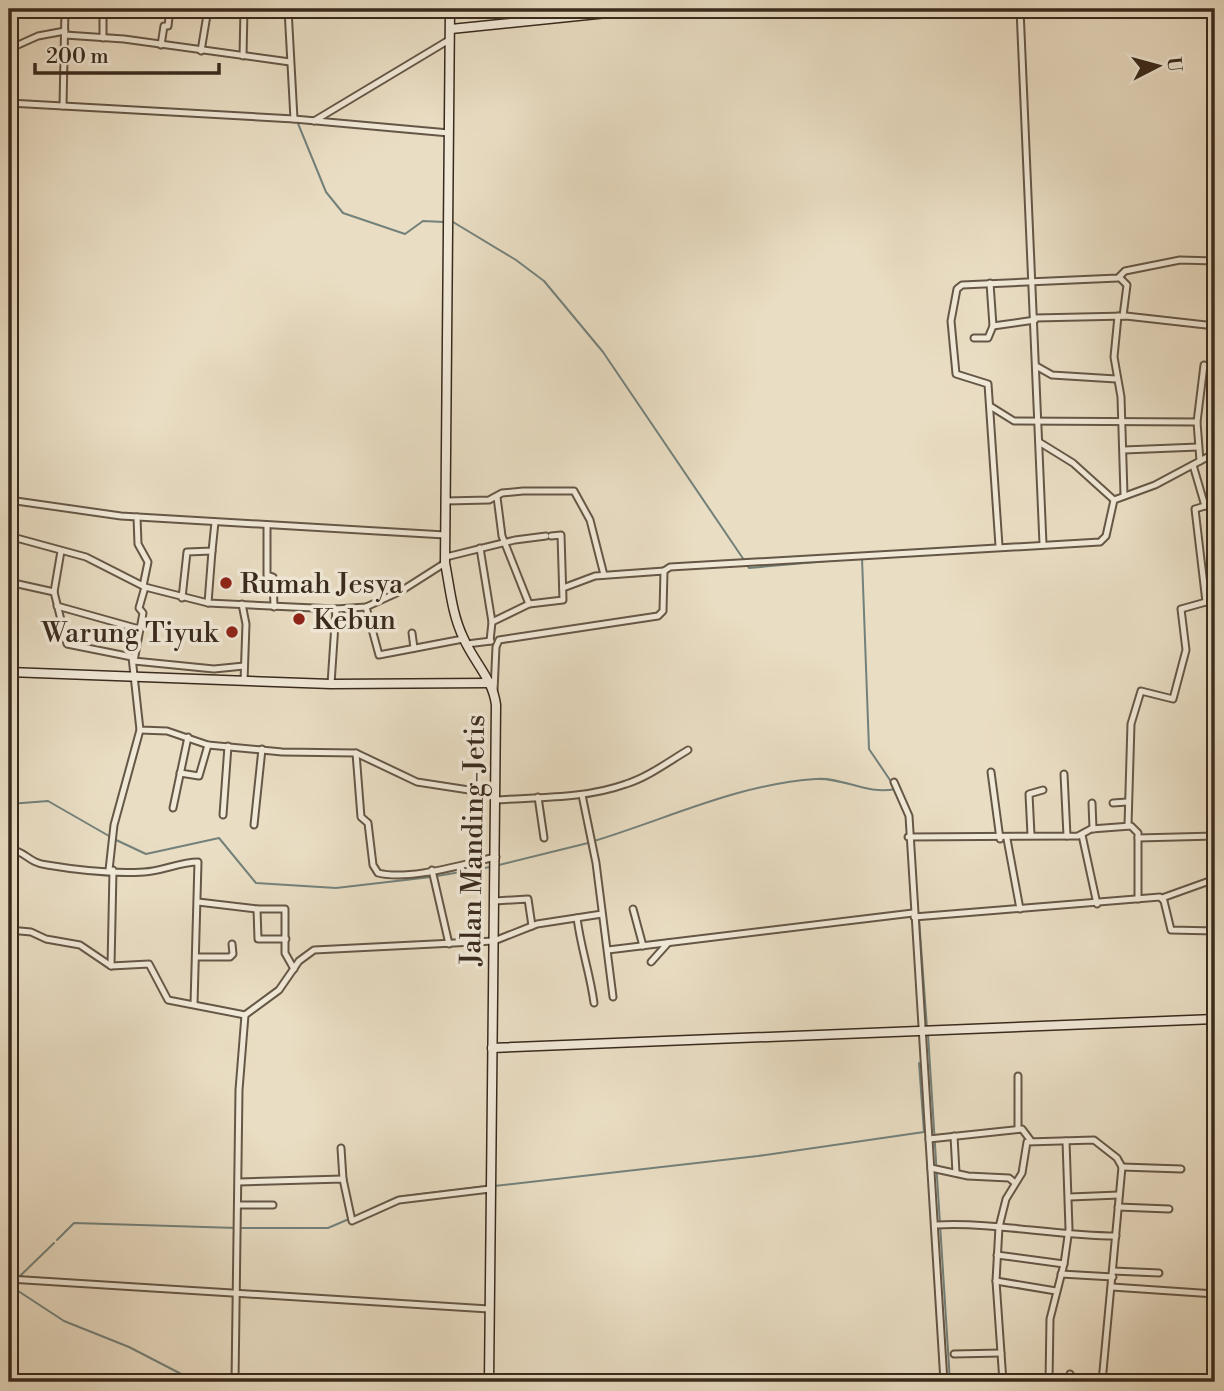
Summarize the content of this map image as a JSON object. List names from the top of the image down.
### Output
{
  "streets": {
    "street": ["Jalan Manding-Jetis"]
  },
  "places": ["Rumah Jesya", "Kebun", "Warung Tiyuk"],
  "scale_bar": "200 m",
  "north": "right"
}
